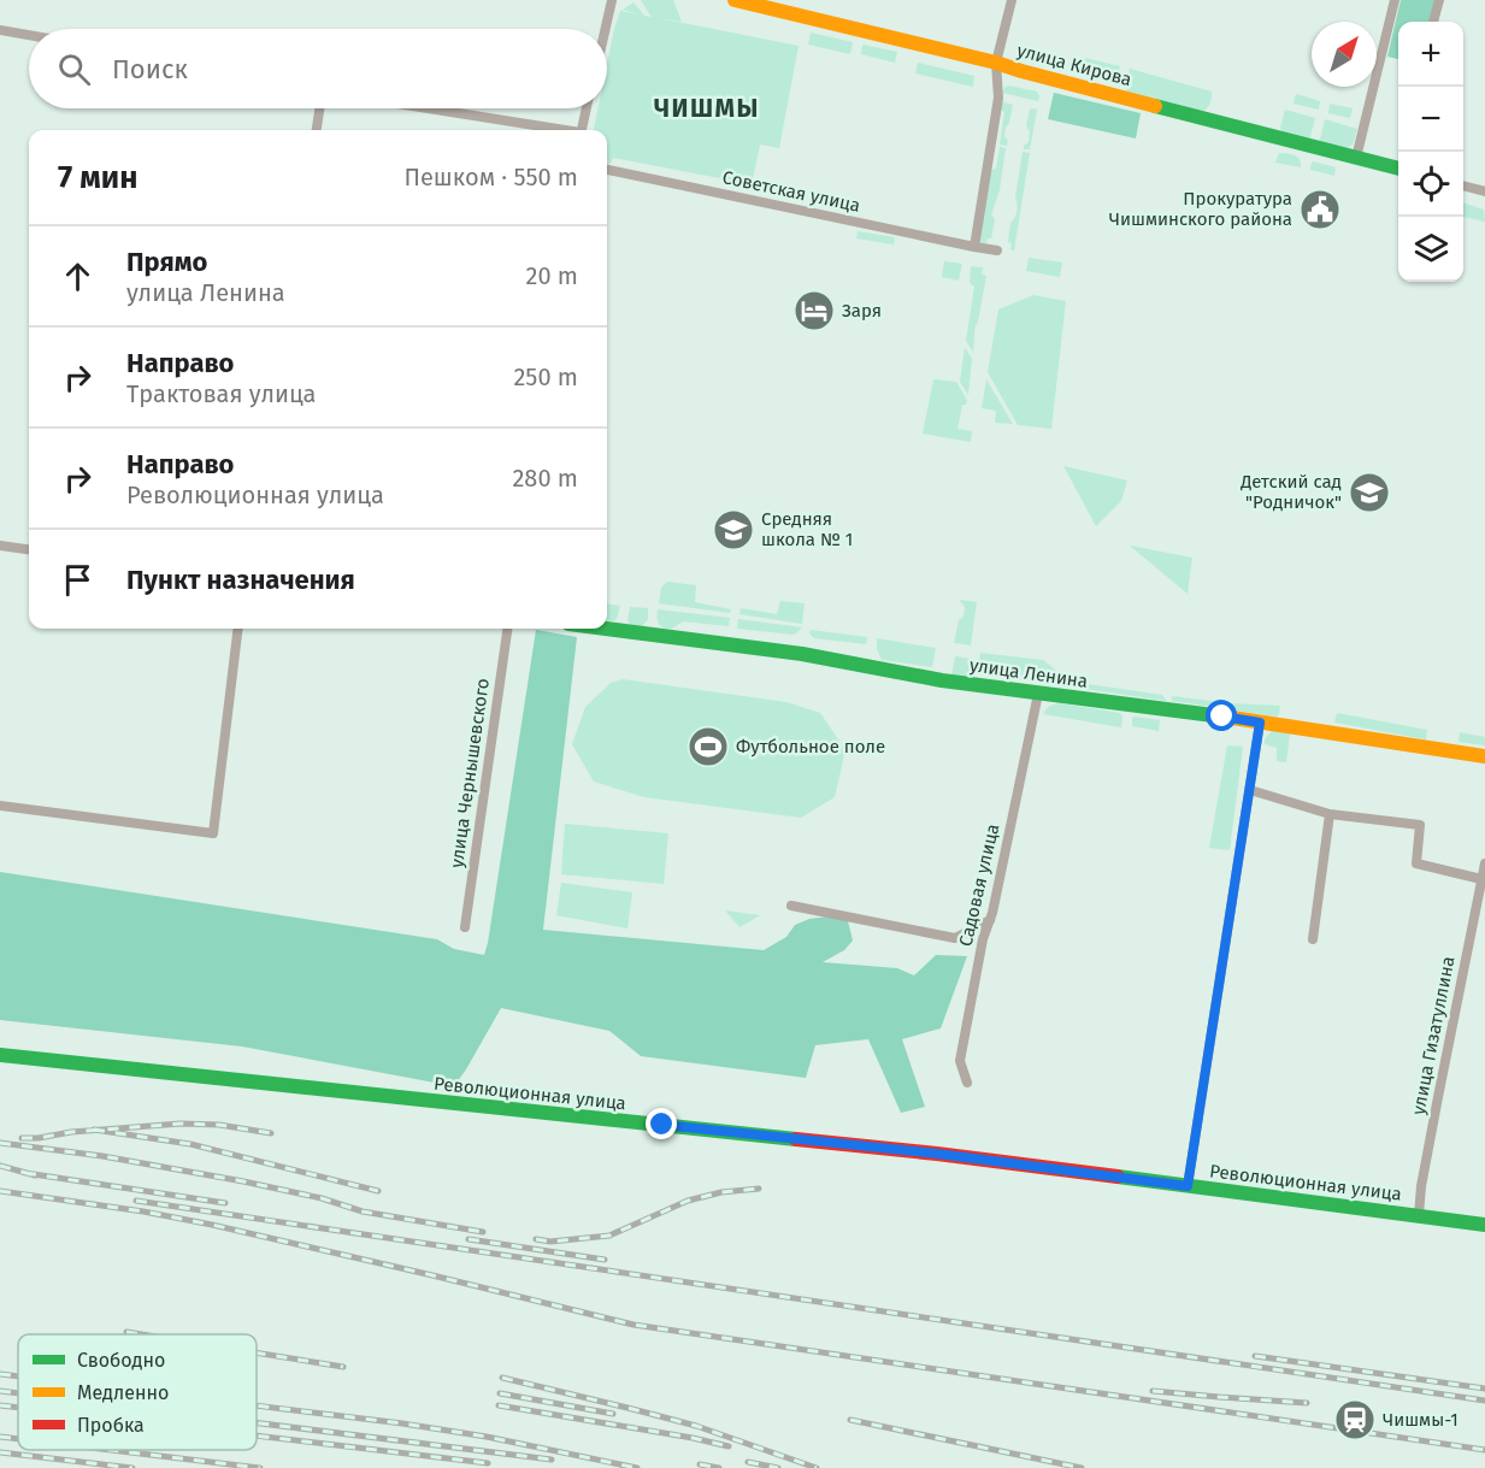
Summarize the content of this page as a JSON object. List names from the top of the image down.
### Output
{
  "streets": {
    "street": [
      "улица Кирова",
      "Советская улица",
      "улица Ленина",
      "улица Чернышевского",
      "Садовая улица",
      "улица Гизатуллина",
      "Революционная улица"
    ]
  },
  "crossings": [
    ["улица Ленина", "Садовая улица"],
    ["улица Гизатуллина", "Революционная улица"]
  ],
  "districts": ["ЧИШМЫ"],
  "places": {
    "public building": ["Прокуратура Чишминского района"],
    "hotel": ["Заря"],
    "school or university": ["Детский сад \"Родничок\"", "Средняя школа № 1"],
    "sports": ["Футбольное поле"],
    "station": ["Чишмы-1"]
  },
  "legend": ["Свободно", "Медленно", "Пробка"],
  "north": "top right",
  "page": {
    "map_buttons": ["+", "−"],
    "search": "Поиск",
    "heading": ["7 мин", "Пешком · 550 m"],
    "list": [
      ["Прямо", "улица Ленина", "20 m"],
      ["Направо", "Трактовая улица", "250 m"],
      ["Направо", "Революционная улица", "280 m"],
      "Пункт назначения"
    ]
  }
}
